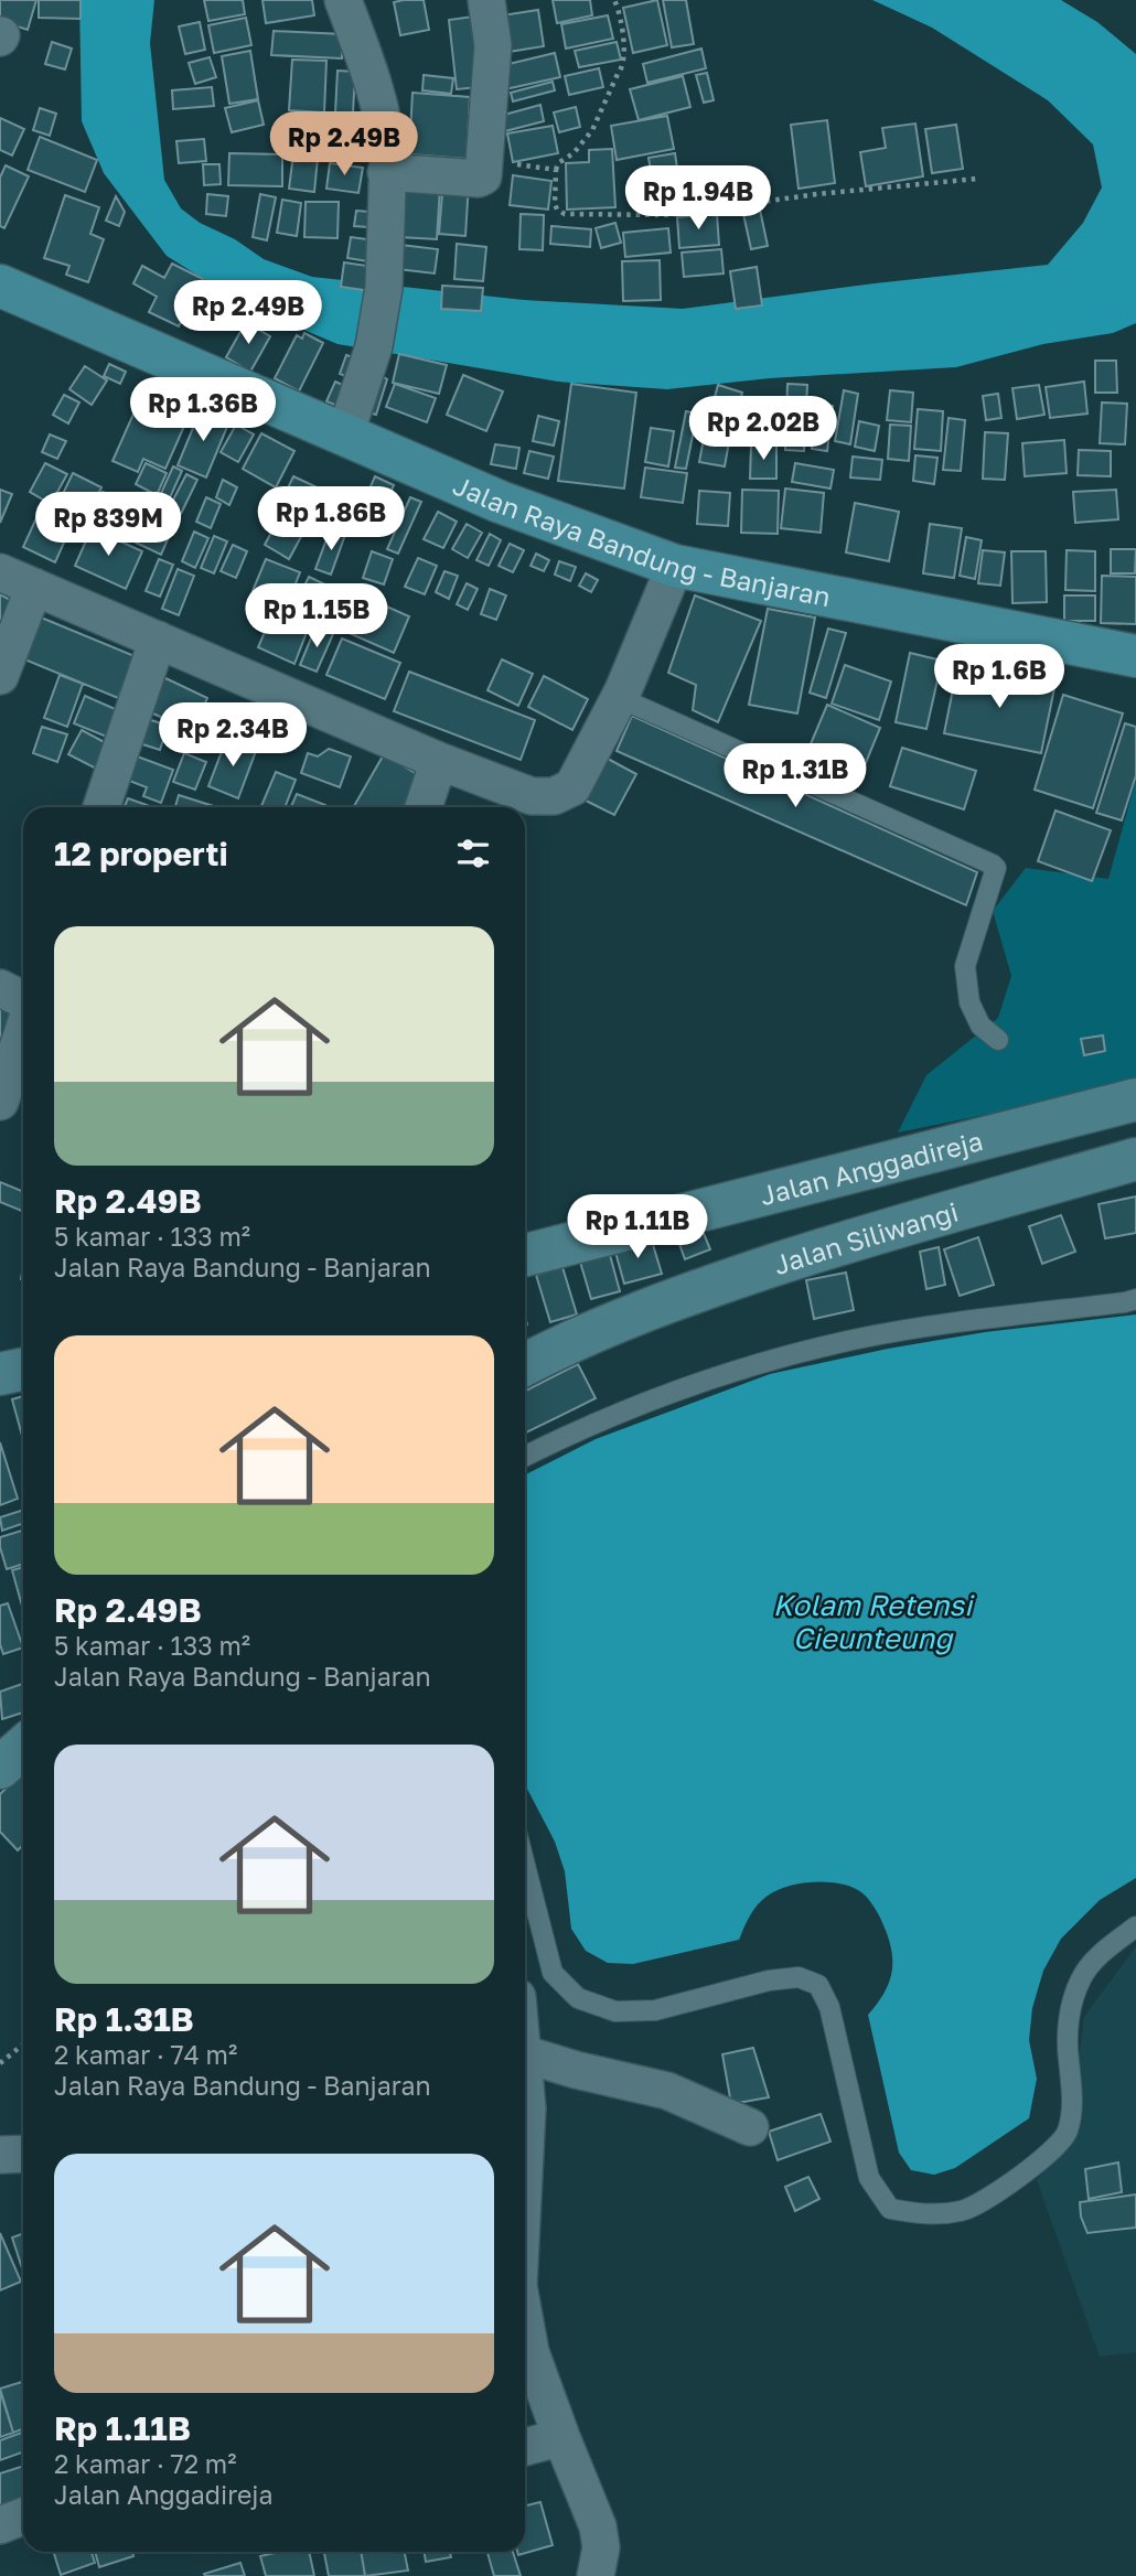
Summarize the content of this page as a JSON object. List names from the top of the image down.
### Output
{
  "streets": {
    "main road": ["Jalan Raya Bandung - Banjaran", "Jalan Anggadireja", "Jalan Siliwangi"]
  },
  "water": ["Kolam Retensi Cieunteung"],
  "page": {
    "price": [
      "Rp 2.49B",
      "Rp 1.94B",
      "Rp 2.49B",
      "Rp 1.36B",
      "Rp 2.02B",
      "Rp 1.86B",
      "Rp 839M",
      "Rp 1.15B",
      "Rp 1.6B",
      "Rp 2.34B",
      "Rp 1.31B",
      "Rp 1.11B"
    ],
    "heading": "12 properti",
    "list": [
      {
        "name": "Rp 2.49B",
        "note": "5 kamar · 133 m² · Jalan Raya Bandung - Banjaran"
      },
      {
        "name": "Rp 2.49B",
        "note": "5 kamar · 133 m² · Jalan Raya Bandung - Banjaran"
      },
      {
        "name": "Rp 1.31B",
        "note": "2 kamar · 74 m² · Jalan Raya Bandung - Banjaran"
      },
      {
        "name": "Rp 1.11B",
        "note": "2 kamar · 72 m² · Jalan Anggadireja"
      }
    ]
  }
}
